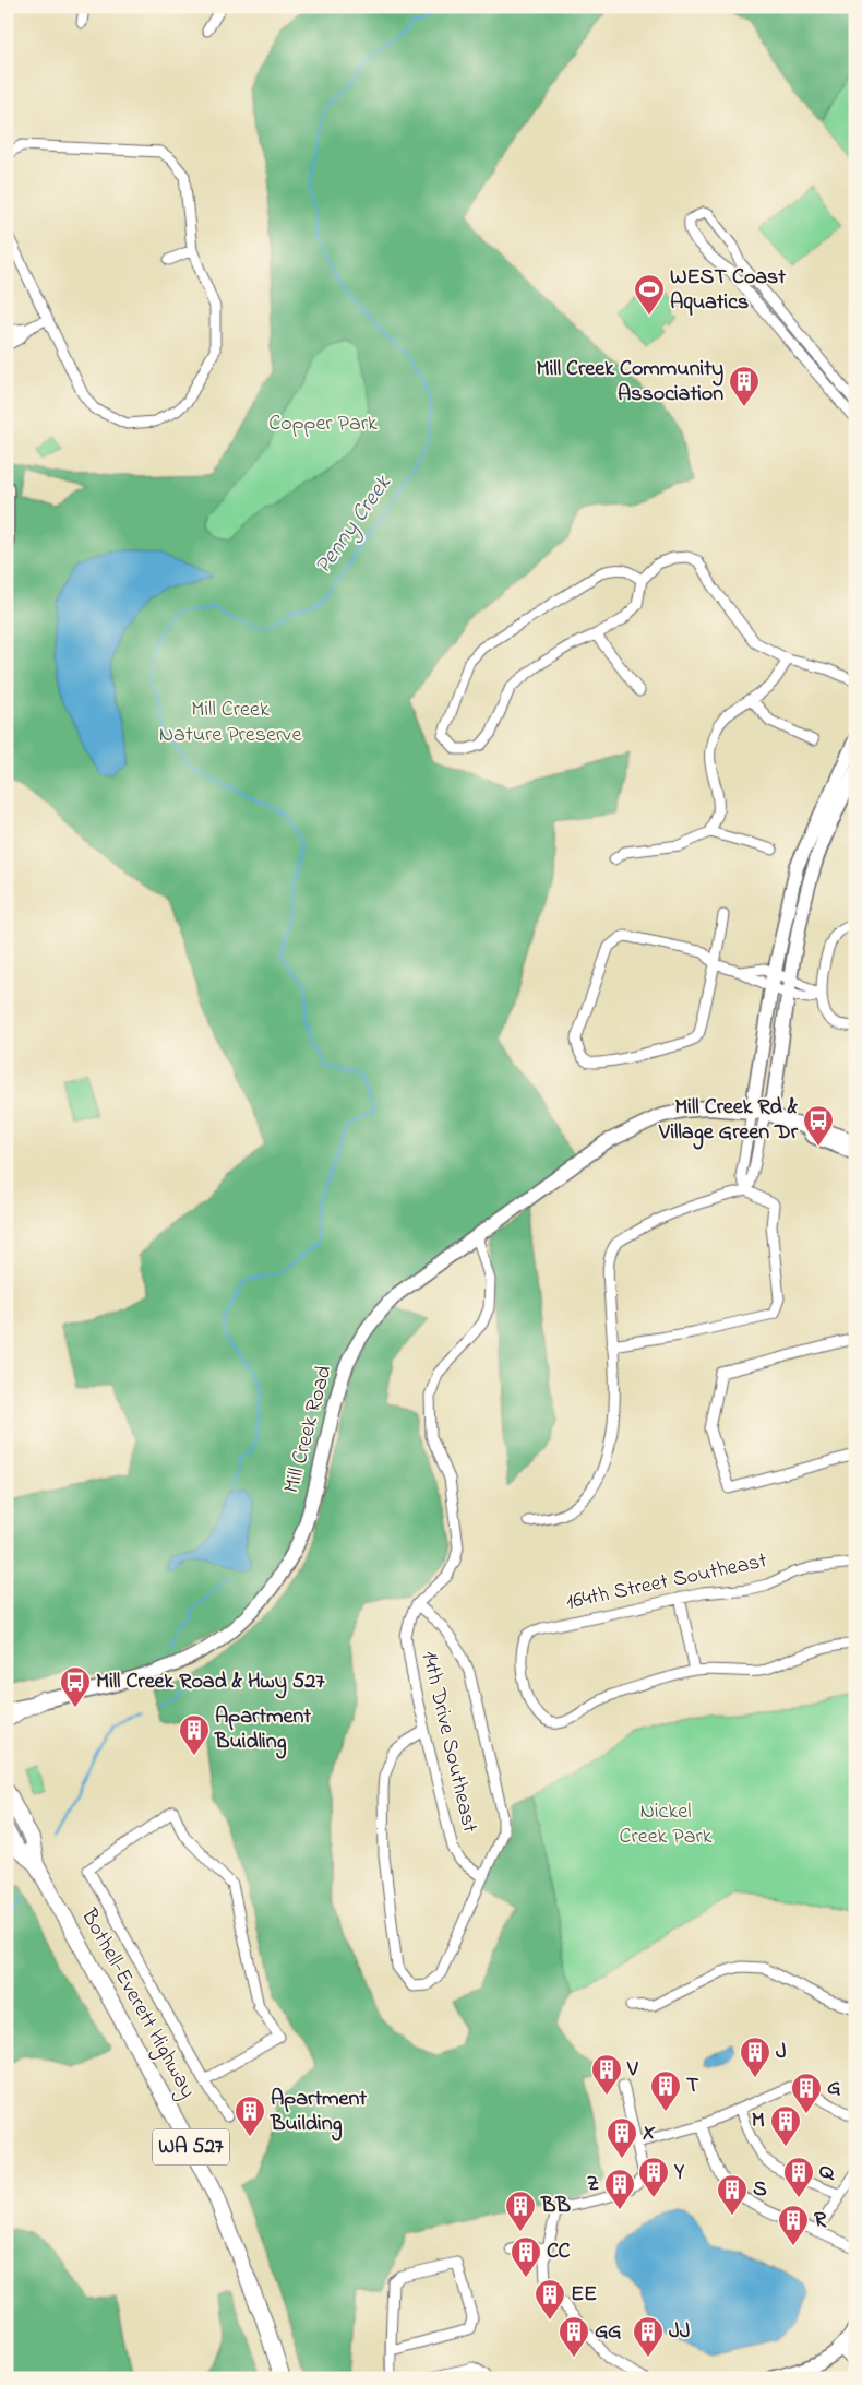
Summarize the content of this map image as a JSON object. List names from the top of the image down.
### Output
{
  "streets": {
    "main road": ["Mill Creek Road", "Bothell-Everett Highway", "WA 527"],
    "street": ["164th Street Southeast", "14th Drive Southeast"]
  },
  "water": ["Penny Creek"],
  "parks": ["Copper Park", "Mill Creek Nature Preserve", "Nickel Creek Park"],
  "places": {
    "sports": ["WEST Coast Aquatics"],
    "building": [
      "Mill Creek Community Association",
      "Apartment Buidling",
      "J",
      "V",
      "T",
      "G",
      "Apartment Building",
      "M",
      "X",
      "Y",
      "Q",
      "Z",
      "S",
      "BB",
      "R",
      "CC",
      "EE",
      "GG",
      "JJ"
    ],
    "bus stop": ["Mill Creek Rd & Village Green Dr", "Mill Creek Road & Hwy 527"]
  }
}
